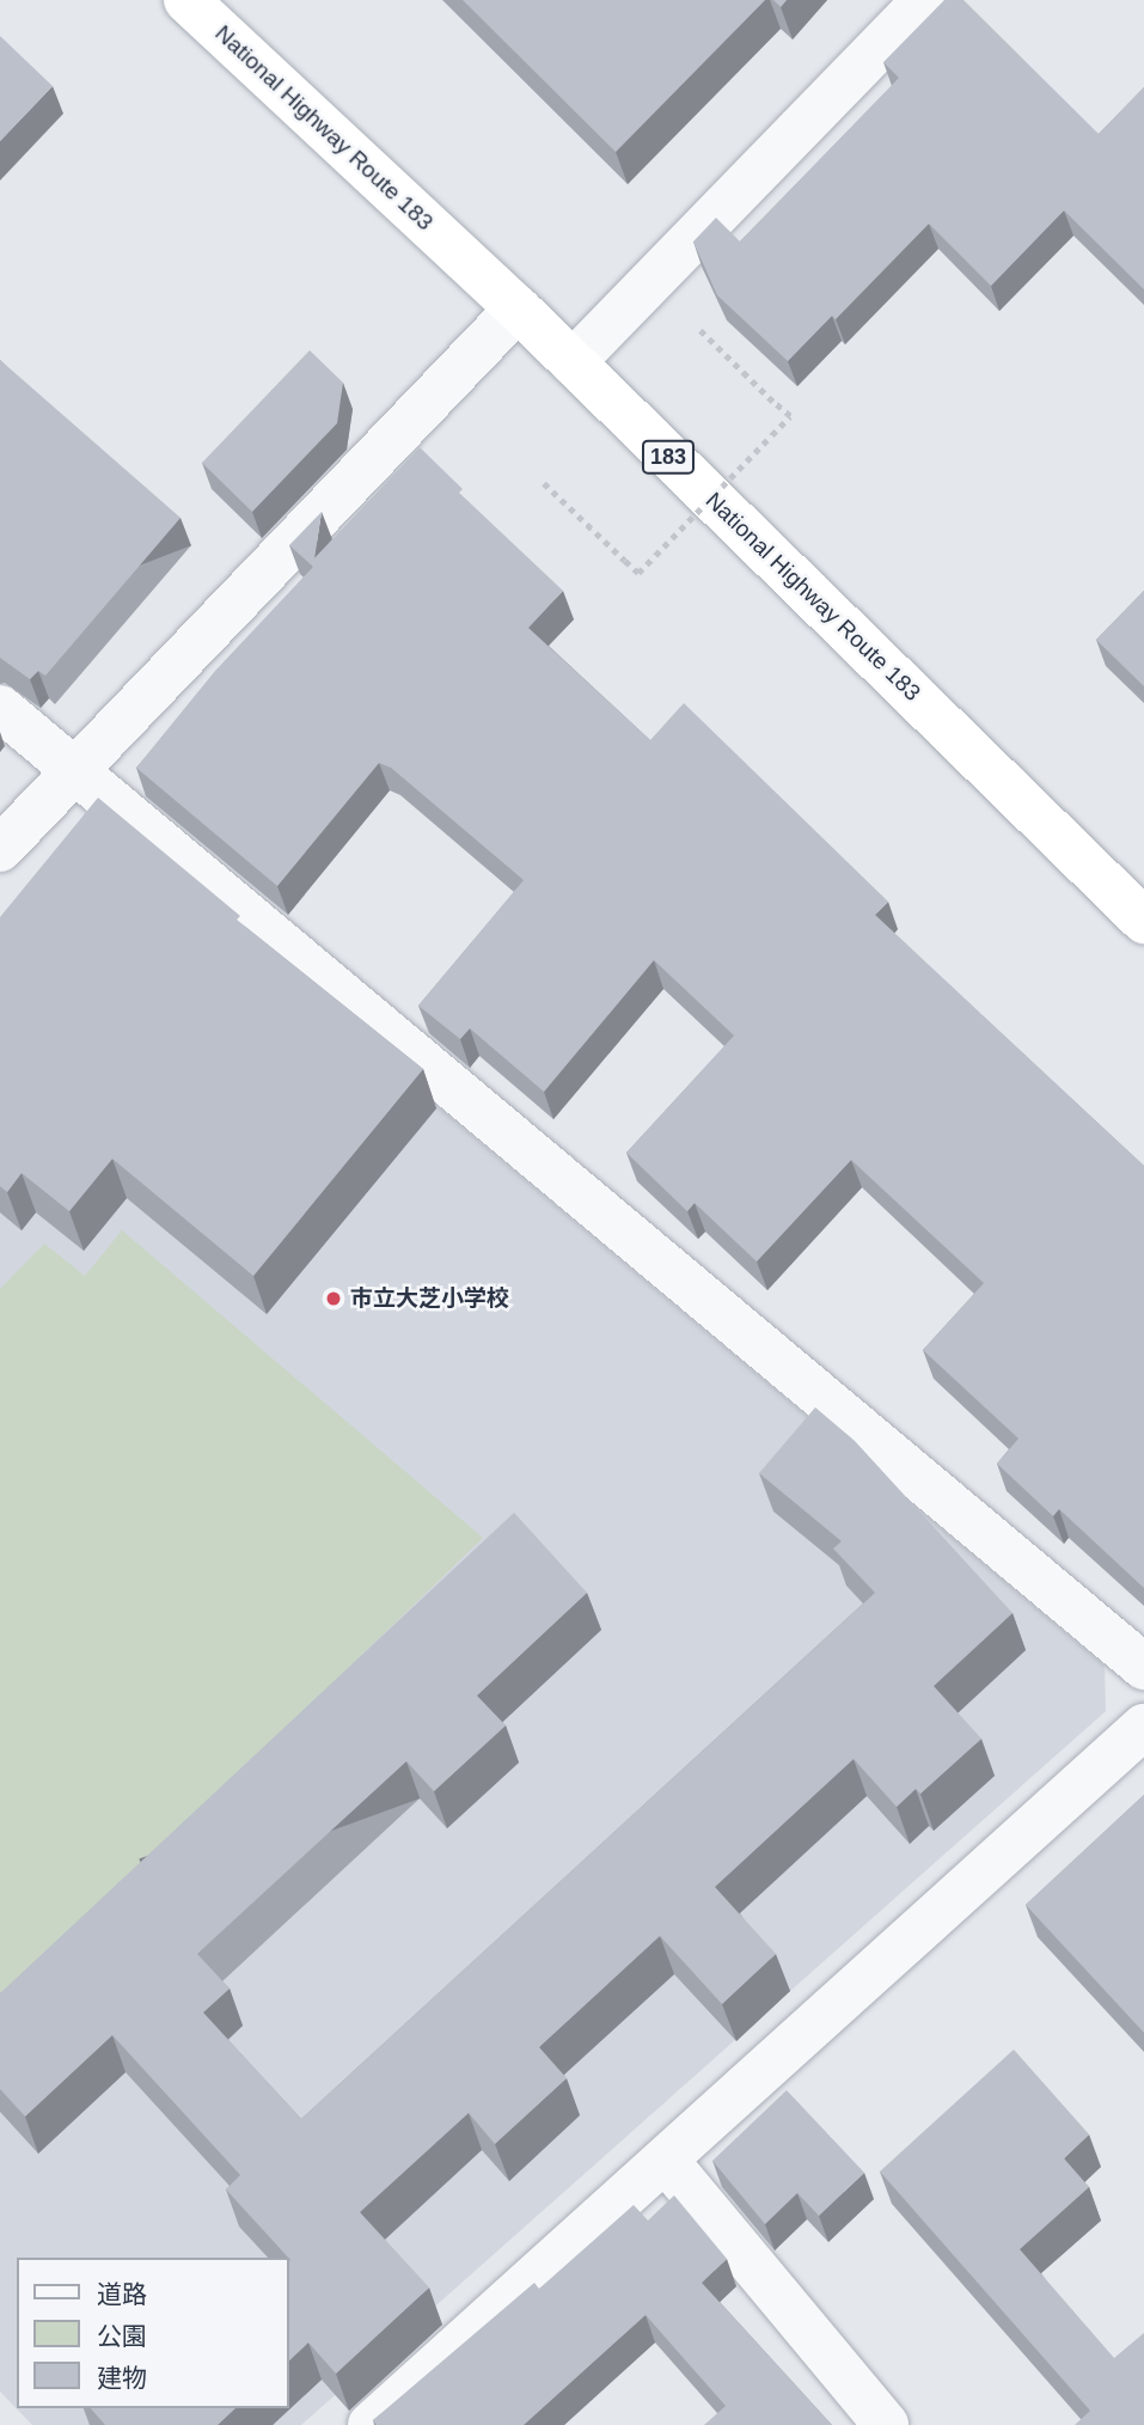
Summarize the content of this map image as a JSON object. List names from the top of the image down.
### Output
{
  "streets": {
    "highway": ["National Highway Route 183", "183"]
  },
  "places": ["市立大芝小学校"],
  "legend": ["道路", "公園", "建物"]
}
